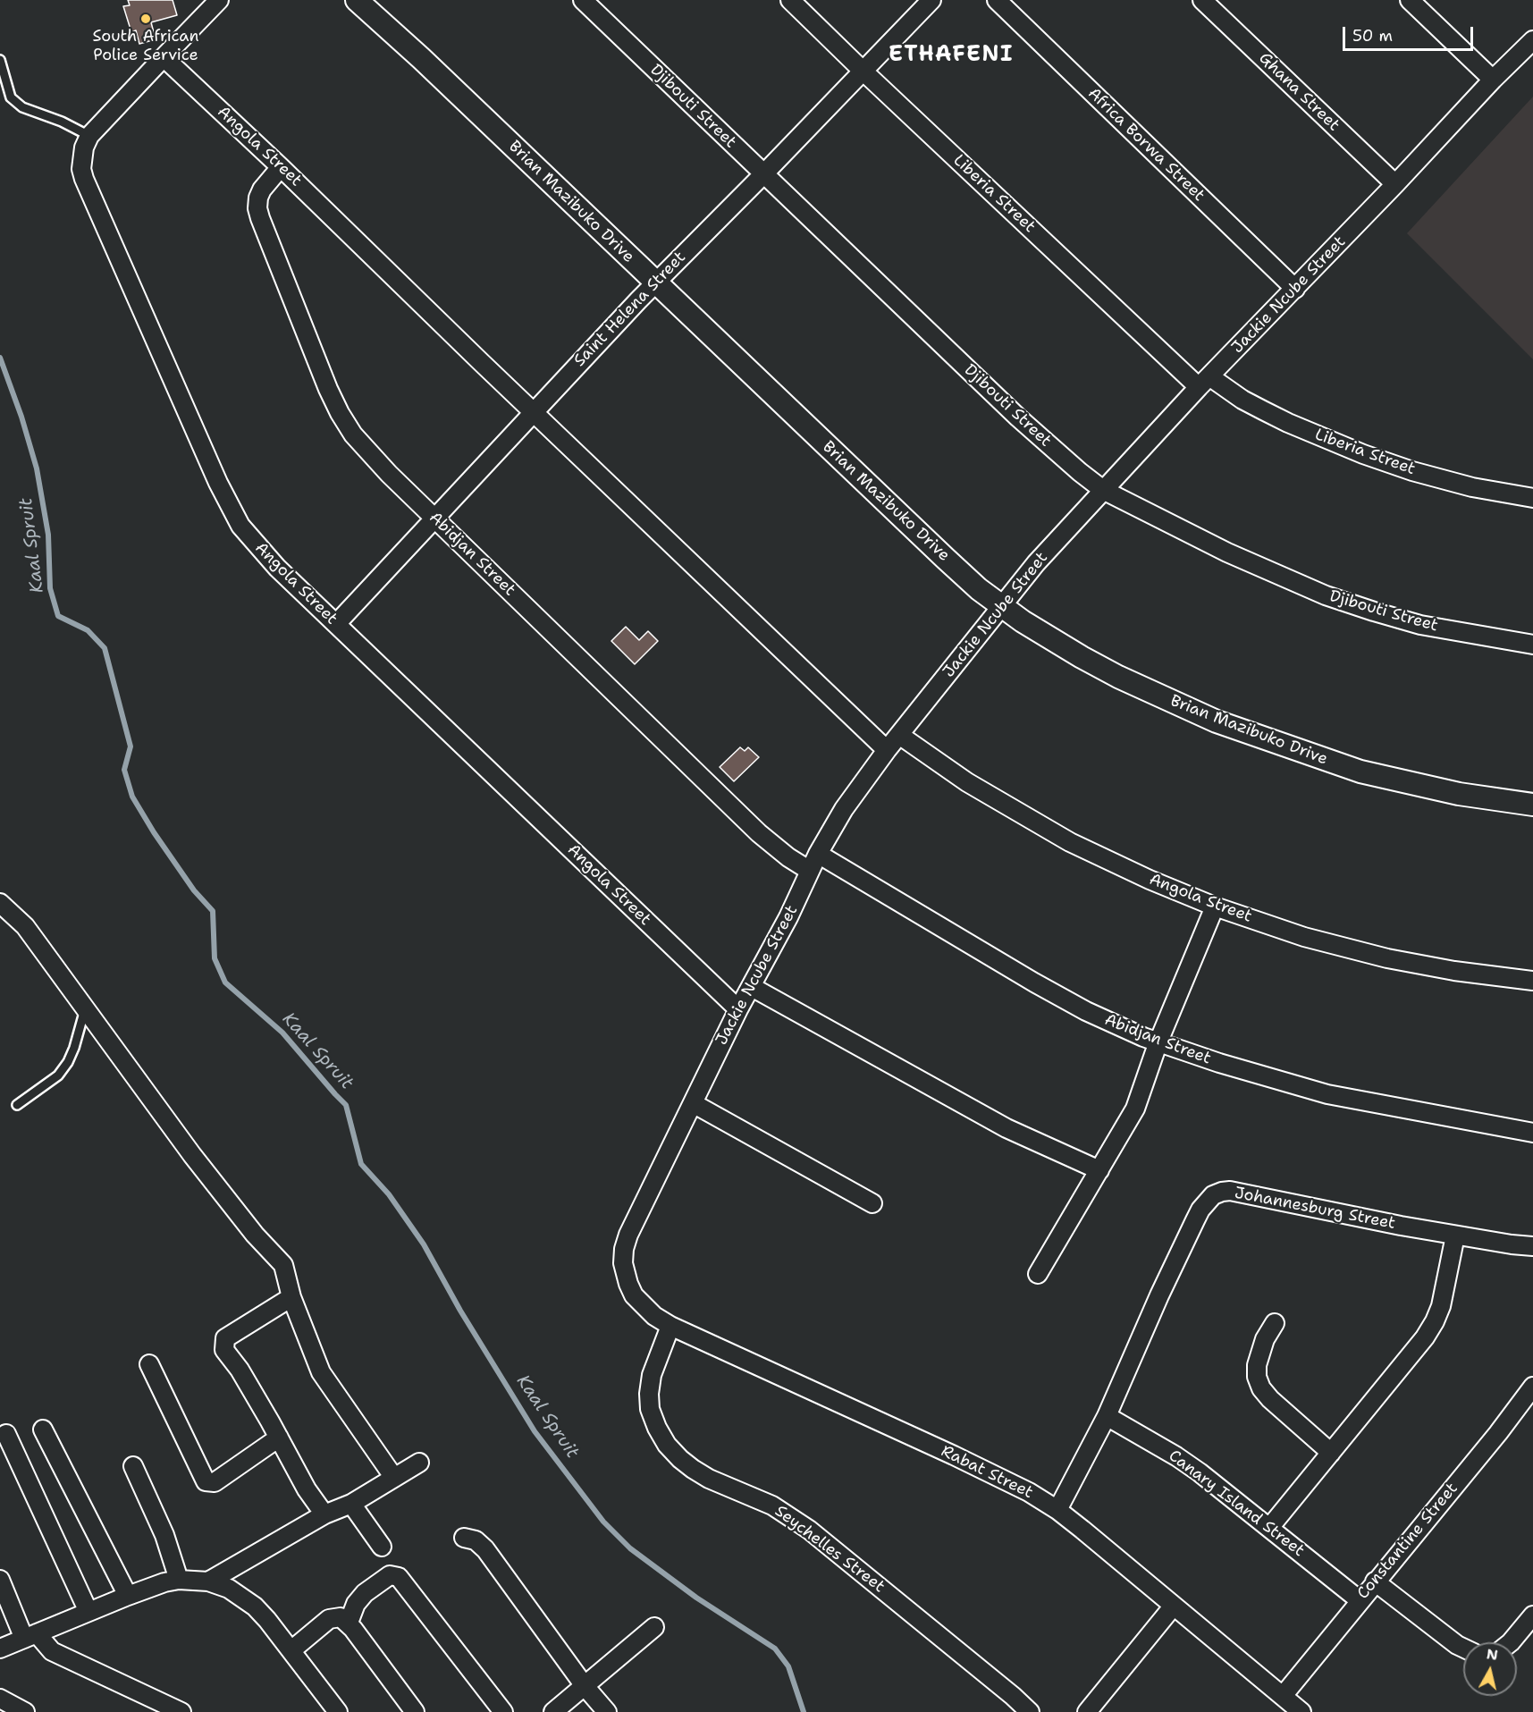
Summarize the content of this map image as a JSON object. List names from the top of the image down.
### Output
{
  "streets": {
    "street": [
      "Ghana Street",
      "Djibouti Street",
      "Africa Borwa Street",
      "Angola Street",
      "Liberia Street",
      "Brian Mazibuko Drive",
      "Jackie Ncube Street",
      "Saint Helena Street",
      "Abidjan Street",
      "Johannesburg Street",
      "Rabat Street",
      "Canary Island Street",
      "Constantine Street",
      "Seychelles Street"
    ]
  },
  "crossings": [
    ["Ghana Street", "Jackie Ncube Street"],
    ["Djibouti Street", "Jackie Ncube Street"],
    ["Djibouti Street", "Saint Helena Street"],
    ["Africa Borwa Street", "Jackie Ncube Street"],
    ["Angola Street", "Jackie Ncube Street"],
    ["Angola Street", "Saint Helena Street"],
    ["Angola Street", "Abidjan Street"],
    ["Liberia Street", "Jackie Ncube Street"],
    ["Liberia Street", "Saint Helena Street"],
    ["Brian Mazibuko Drive", "Jackie Ncube Street"],
    ["Brian Mazibuko Drive", "Saint Helena Street"],
    ["Jackie Ncube Street", "Abidjan Street"],
    ["Jackie Ncube Street", "Rabat Street"],
    ["Saint Helena Street", "Abidjan Street"],
    ["Johannesburg Street", "Rabat Street"],
    ["Johannesburg Street", "Canary Island Street"],
    ["Rabat Street", "Constantine Street"],
    ["Rabat Street", "Seychelles Street"],
    ["Canary Island Street", "Constantine Street"]
  ],
  "districts": ["ETHAFENI"],
  "water": ["Kaal Spruit"],
  "places": ["South African Police Service"],
  "scale_bar": "50 m",
  "north": "top"
}
